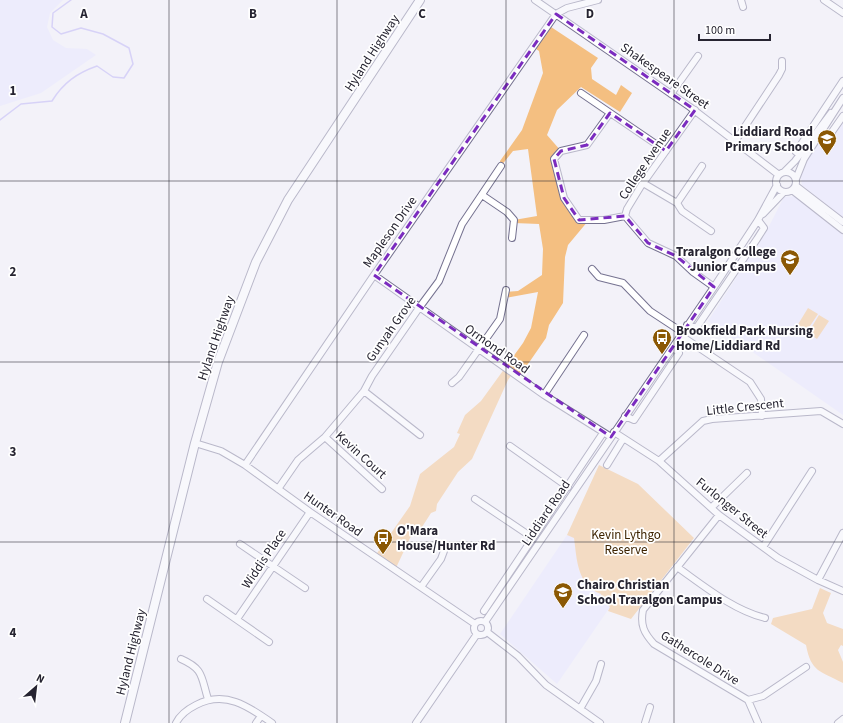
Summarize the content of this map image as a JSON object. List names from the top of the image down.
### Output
{
  "streets": {
    "main road": ["Hyland Highway"],
    "street": [
      "Shakespeare Street",
      "College Avenue",
      "Mapleson Drive",
      "Gunyah Grove",
      "Ormond Road",
      "Little Crescent",
      "Kevin Court",
      "Furlonger Street",
      "Liddiard Road",
      "Hunter Road",
      "Widdis Place",
      "Gathercole Drive"
    ]
  },
  "crossings": [
    ["Hyland Highway", "Hunter Road"],
    ["Shakespeare Street", "College Avenue"],
    ["Shakespeare Street", "Mapleson Drive"],
    ["Shakespeare Street", "Liddiard Road"],
    ["College Avenue", "Liddiard Road"],
    ["Mapleson Drive", "Ormond Road"],
    ["Mapleson Drive", "Hunter Road"],
    ["Gunyah Grove", "Ormond Road"],
    ["Gunyah Grove", "Kevin Court"],
    ["Gunyah Grove", "Hunter Road"],
    ["Ormond Road", "Furlonger Street"],
    ["Ormond Road", "Liddiard Road"],
    ["Little Crescent", "Furlonger Street"],
    ["Furlonger Street", "Liddiard Road"],
    ["Furlonger Street", "Gathercole Drive"],
    ["Liddiard Road", "Hunter Road"],
    ["Hunter Road", "Widdis Place"]
  ],
  "parks": ["Kevin Lythgo Reserve"],
  "places": {
    "school or university": ["Liddiard Road Primary School", "Traralgon College Junior Campus", "Chairo Christian School Traralgon Campus"],
    "bus stop": ["Brookfield Park Nursing Home/Liddiard Rd", "O'Mara House/Hunter Rd"]
  },
  "scale_bar": "100 m",
  "north": "top right",
  "grid": {
    "columns": [
      "A",
      "B",
      "C",
      "D"
    ],
    "rows": [
      "1",
      "2",
      "3",
      "4"
    ]
  }
}
